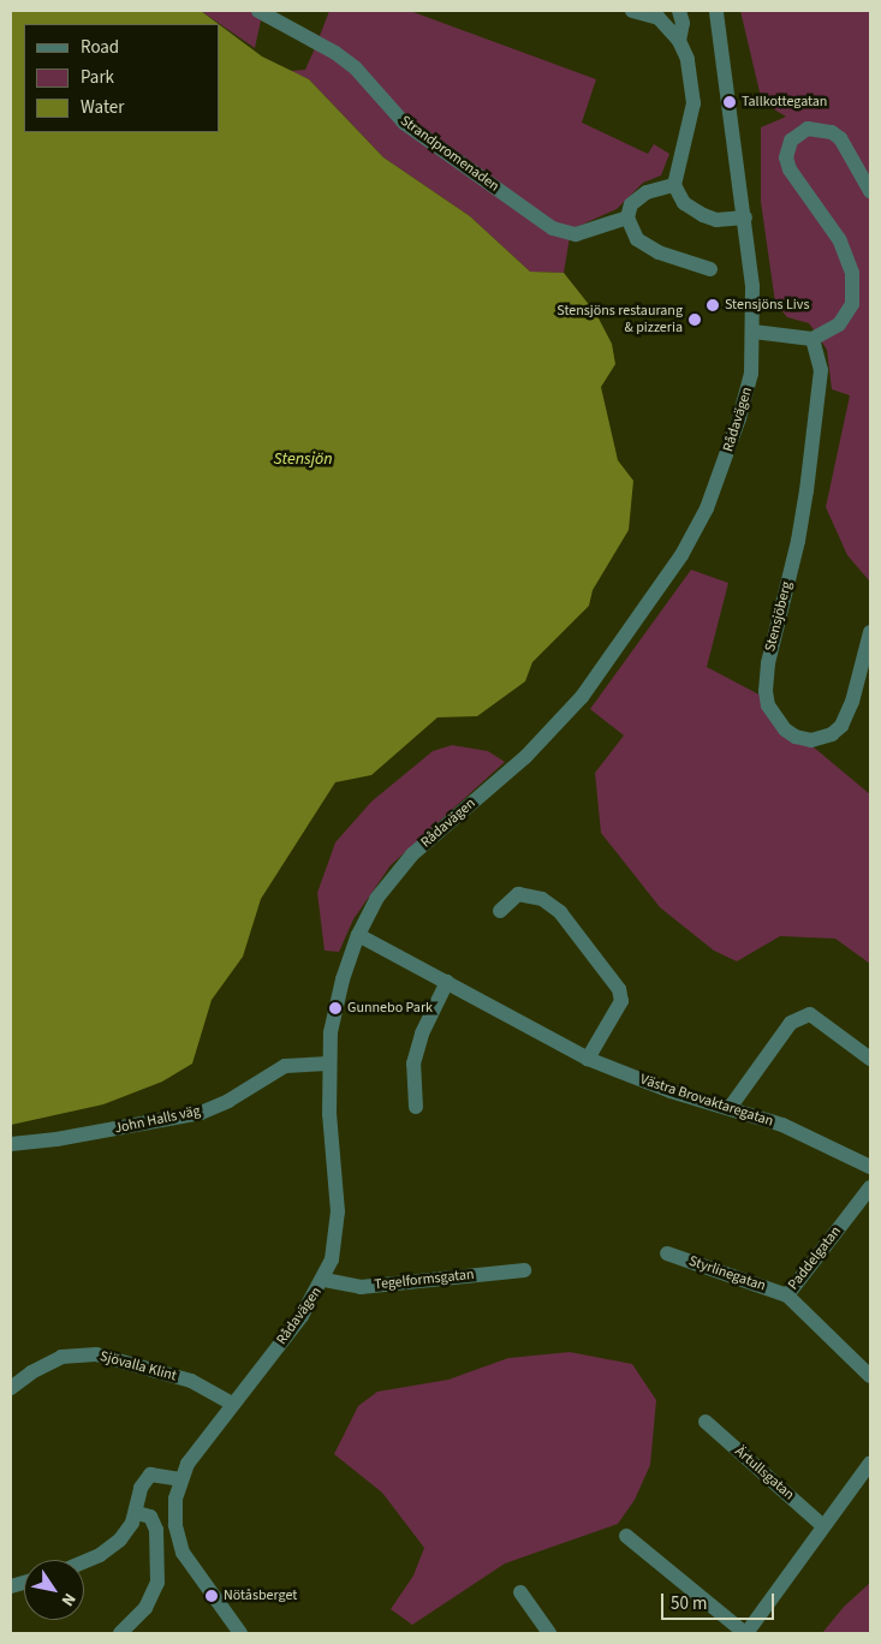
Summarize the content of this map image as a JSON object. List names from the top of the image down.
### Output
{
  "streets": {
    "street": [
      "Strandpromenaden",
      "Rådavägen",
      "Stensjöberg",
      "Västra Brovaktaregatan",
      "John Halls väg",
      "Paddelgatan",
      "Styrlinegatan",
      "Tegelformsgatan",
      "Sjövalla Klint",
      "Ärtullsgatan"
    ]
  },
  "crossings": [
    ["Rådavägen", "Västra Brovaktaregatan"],
    ["Rådavägen", "John Halls väg"],
    ["Rådavägen", "Tegelformsgatan"],
    ["Rådavägen", "Sjövalla Klint"],
    ["Paddelgatan", "Styrlinegatan"]
  ],
  "water": ["Stensjön"],
  "places": [
    "Tallkottegatan",
    "Stensjöns Livs",
    "Stensjöns restaurang & pizzeria",
    "Gunnebo Park",
    "Nötåsberget"
  ],
  "legend": ["Road", "Park", "Water"],
  "scale_bar": "50 m",
  "north": "bottom right"
}
